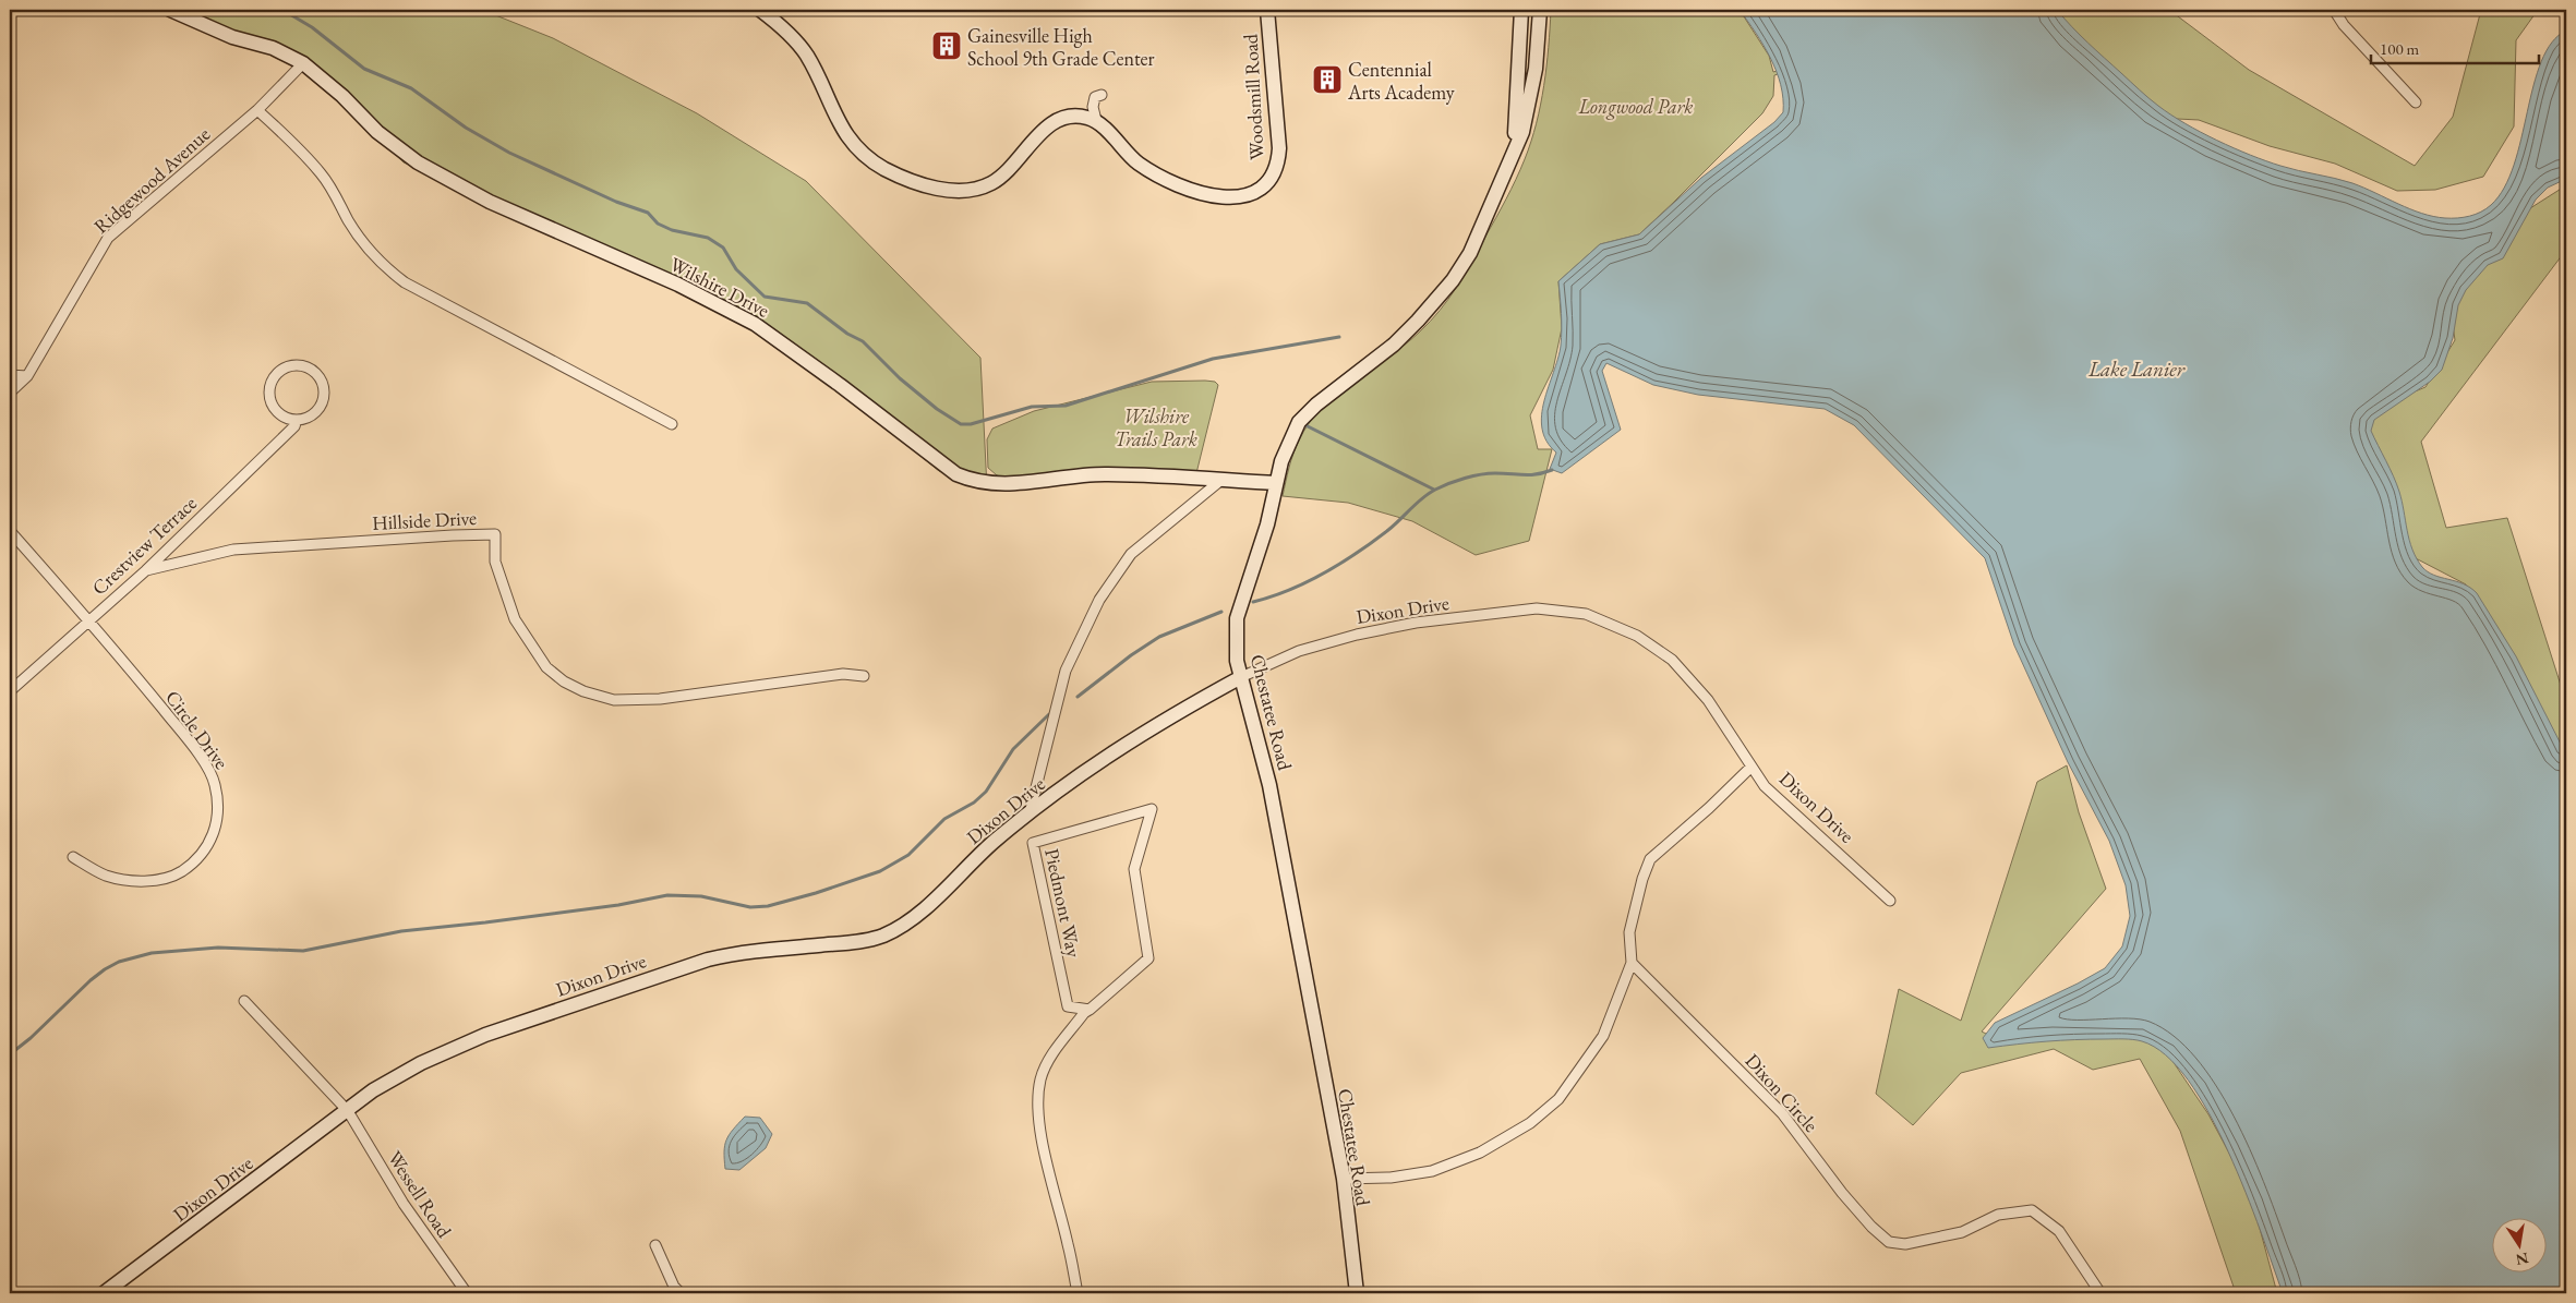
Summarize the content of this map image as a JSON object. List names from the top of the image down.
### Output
{
  "streets": {
    "street": [
      "Woodsmill Road",
      "Ridgewood Avenue",
      "Wilshire Drive",
      "Hillside Drive",
      "Crestview Terrace",
      "Dixon Drive",
      "Chestatee Road",
      "Circle Drive",
      "Piedmont Way",
      "Dixon Circle",
      "Wessell Road"
    ]
  },
  "crossings": [
    ["Ridgewood Avenue", "Wilshire Drive"],
    ["Wilshire Drive", "Chestatee Road"],
    ["Hillside Drive", "Crestview Terrace"],
    ["Crestview Terrace", "Circle Drive"],
    ["Dixon Drive", "Chestatee Road"],
    ["Dixon Drive", "Wessell Road"]
  ],
  "water": ["Lake Lanier"],
  "parks": ["Longwood Park", "Wilshire Trails Park"],
  "places": {
    "building": ["Gainesville High School 9th Grade Center", "Centennial Arts Academy"]
  },
  "scale_bar": "100 m",
  "north": "bottom"
}
